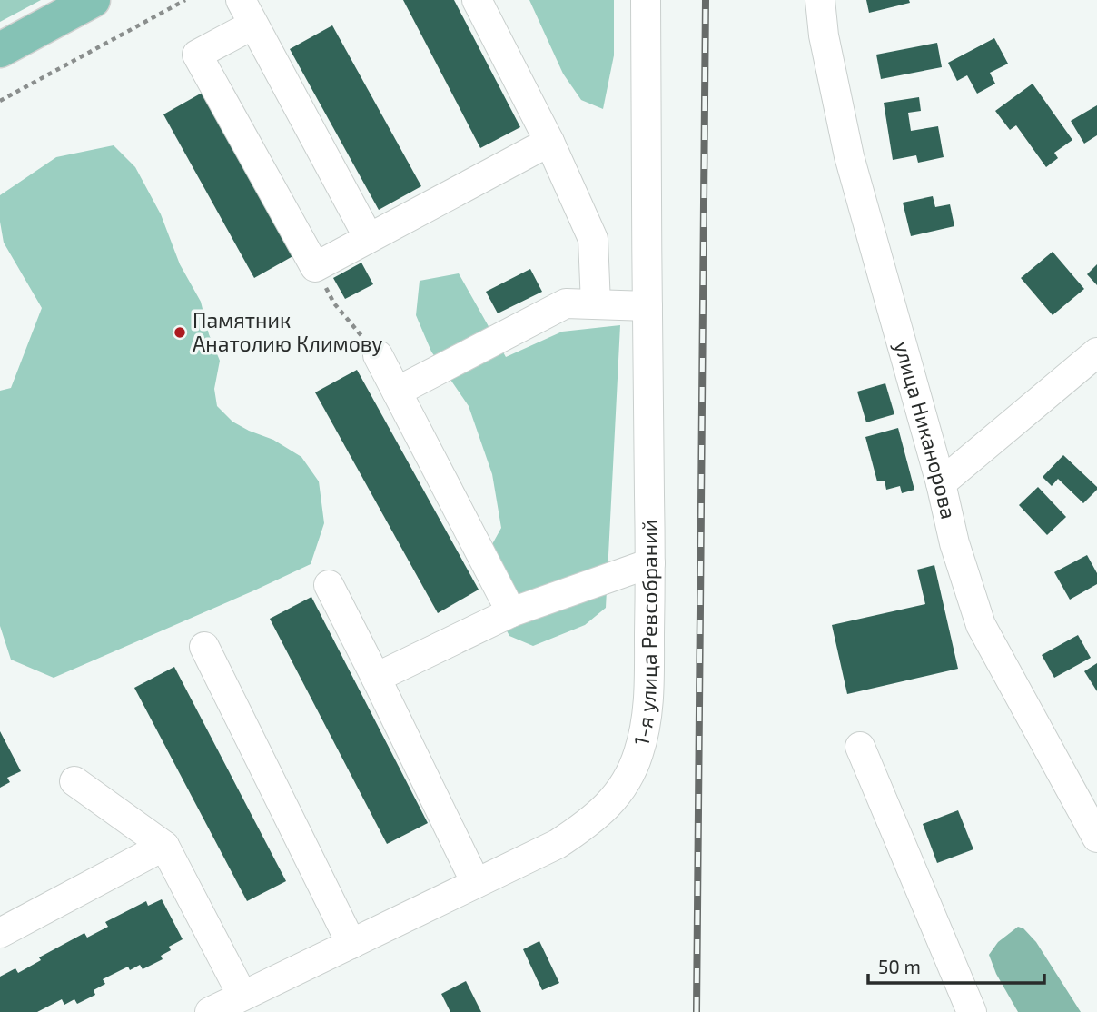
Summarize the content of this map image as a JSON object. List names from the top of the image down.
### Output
{
  "streets": {
    "street": ["улица Никанорова", "1-я улица Ревсобраний"]
  },
  "places": ["Памятник Анатолию Климову"],
  "scale_bar": "50 m"
}
